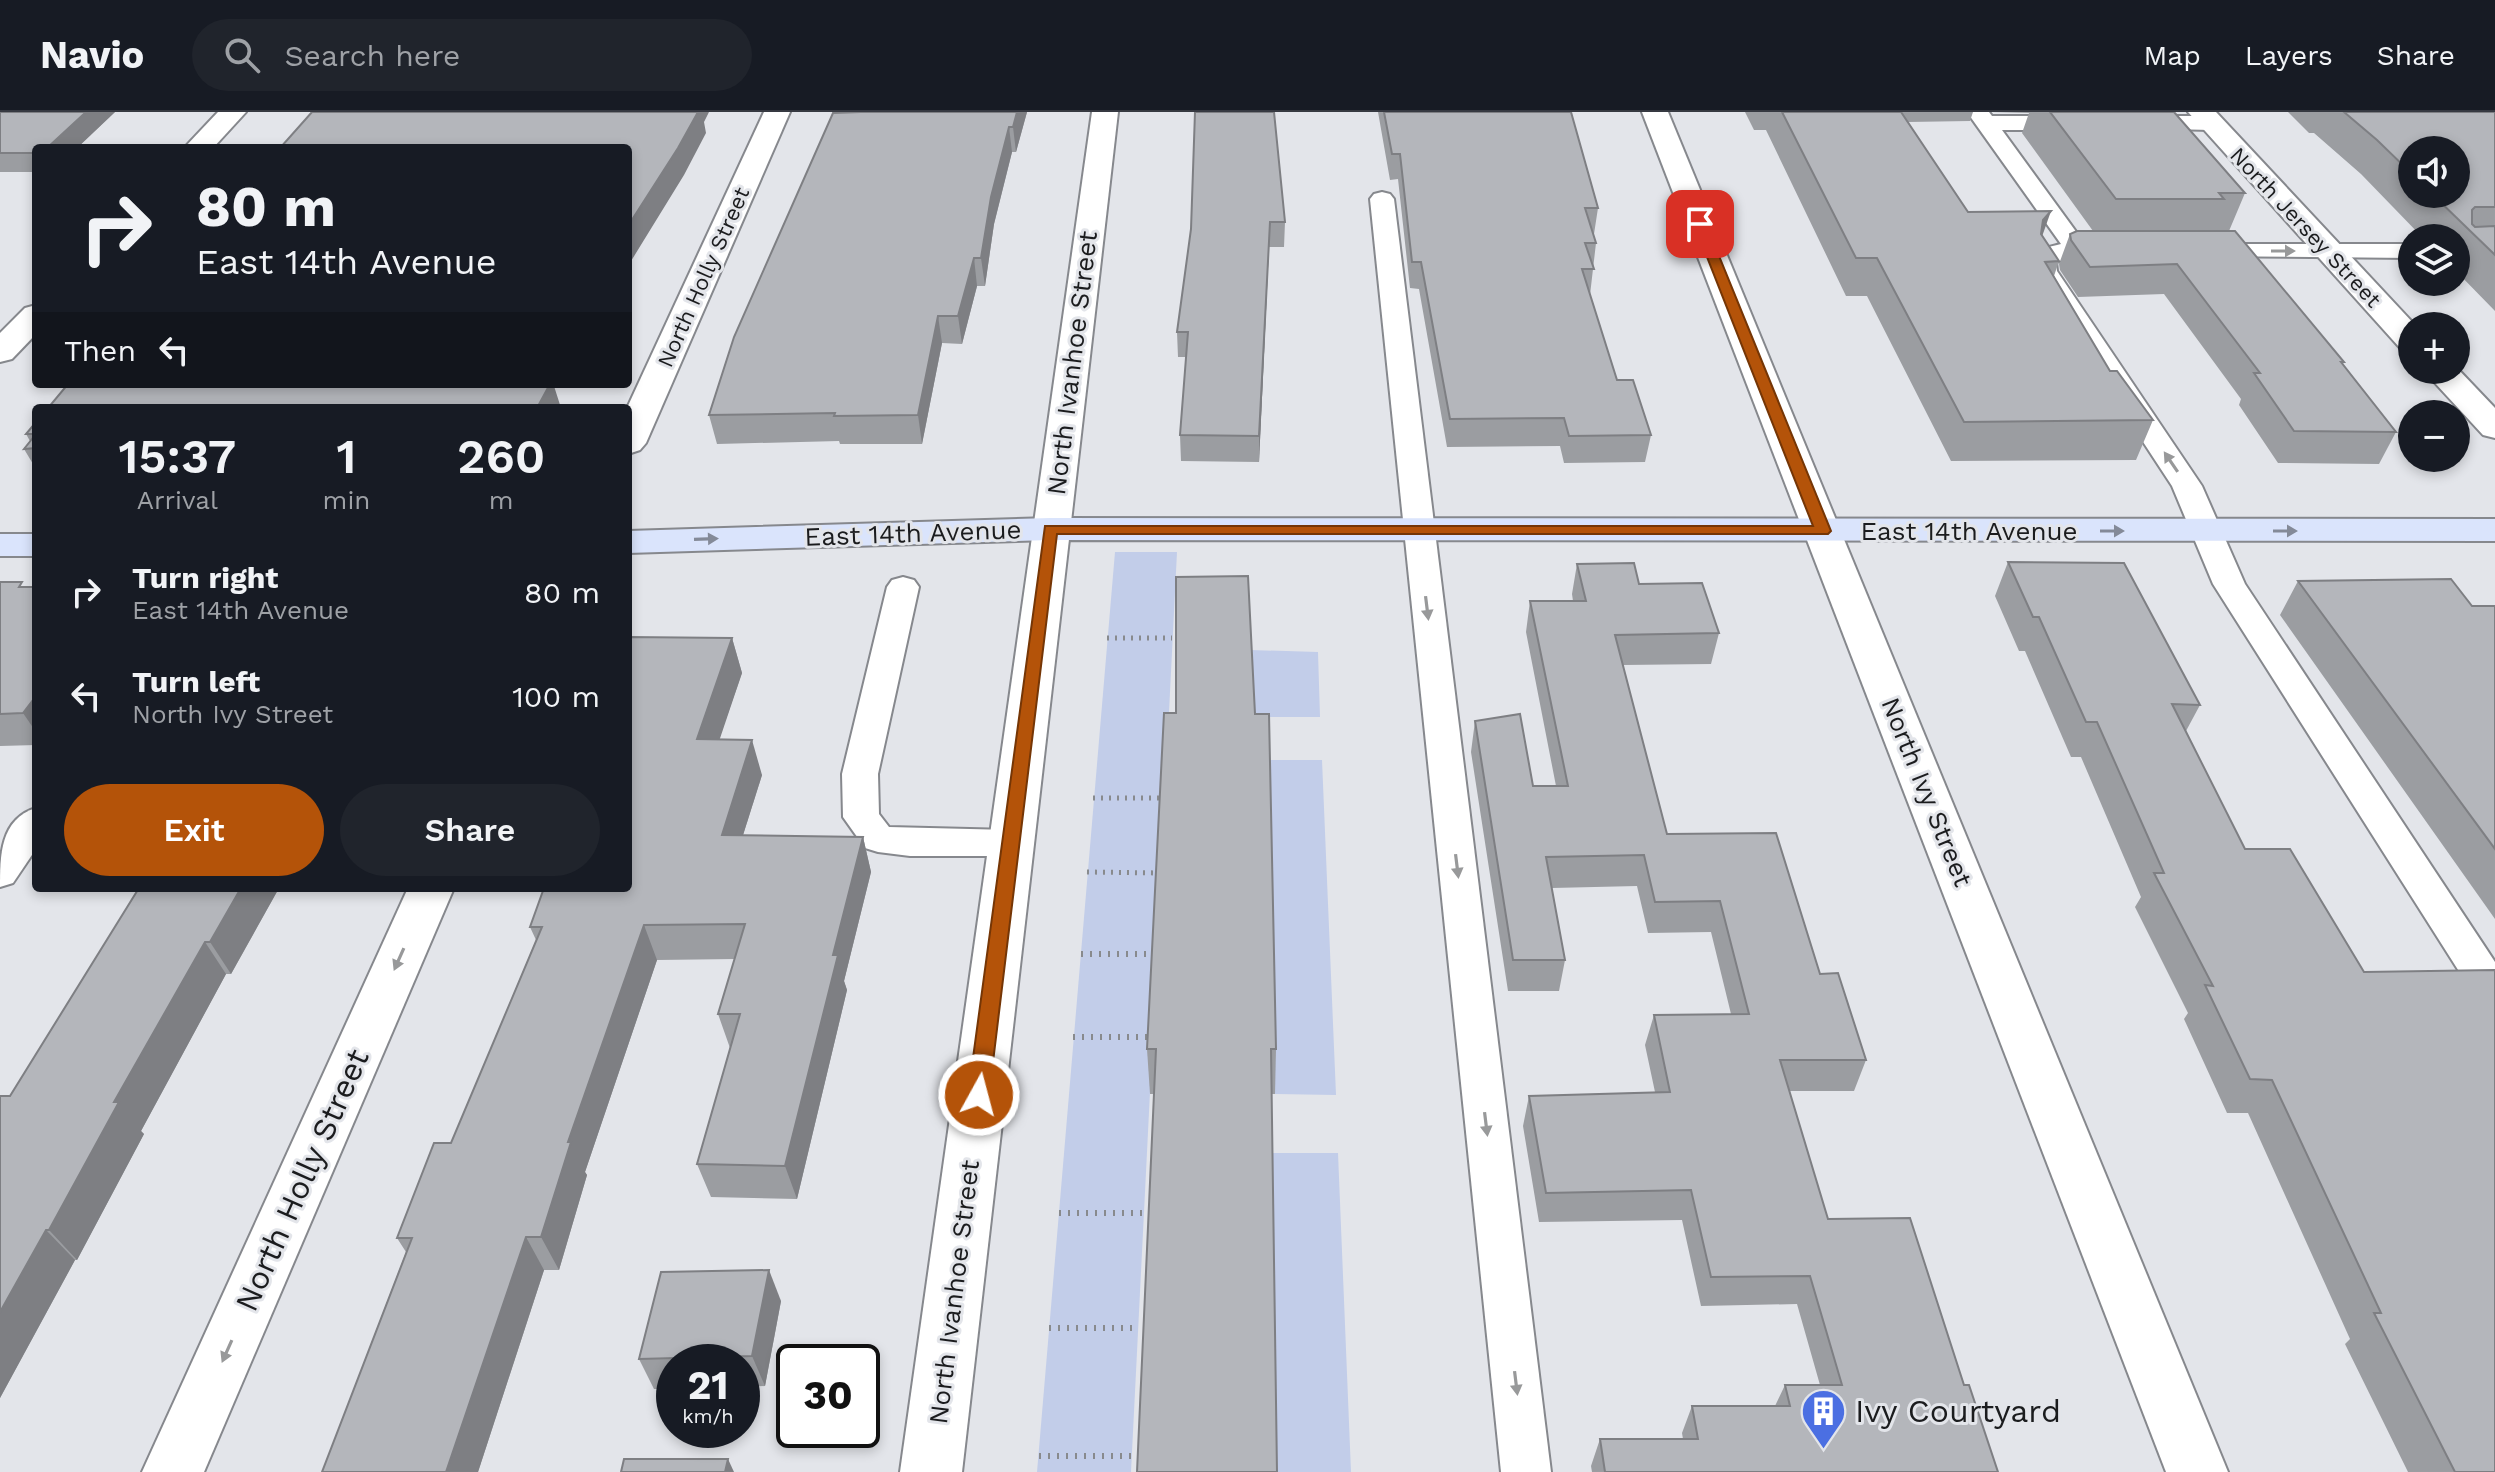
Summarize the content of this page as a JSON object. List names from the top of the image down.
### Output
{
  "streets": {
    "main road": ["East 14th Avenue"],
    "street": [
      "North Jersey Street",
      "North Holly Street",
      "North Ivanhoe Street",
      "North Ivy Street"
    ]
  },
  "crossings": [
    ["North Ivanhoe Street", "East 14th Avenue"],
    ["East 14th Avenue", "North Ivy Street"]
  ],
  "one_way": ["North Holly Street", "East 14th Avenue"],
  "places": {
    "building": ["Ivy Courtyard"]
  },
  "page": {
    "header": "Navio",
    "search": "Search here",
    "nav": ["Map", "Layers", "Share"],
    "map_buttons": ["+", "−"],
    "turn": ["80 m", "East 14th Avenue"],
    "then": "Then",
    "eta": [
      "15:37",
      "Arrival",
      "1",
      "min",
      "260",
      "m"
    ],
    "list": [
      {
        "name": "Turn right",
        "note": "East 14th Avenue",
        "value": "80 m"
      },
      {
        "name": "Turn left",
        "note": "North Ivy Street",
        "value": "100 m"
      }
    ],
    "buttons": ["Exit", "Share"],
    "speed": "21 km/h",
    "limit": "30"
  }
}
